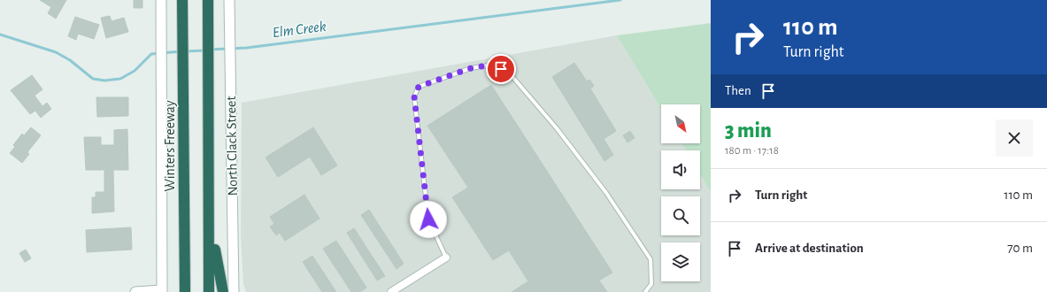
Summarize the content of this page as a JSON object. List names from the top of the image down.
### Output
{
  "streets": {
    "highway": ["Winters Freeway"],
    "main road": ["North Clack Street"]
  },
  "water": ["Elm Creek"],
  "north": "bottom right",
  "page": {
    "turn": ["110 m", "Turn right"],
    "then": "Then",
    "heading": ["3 min", "180 m · 17:18"],
    "list": [
      {
        "name": "Turn right",
        "value": "110 m"
      },
      {
        "name": "Arrive at destination",
        "value": "70 m"
      }
    ]
  }
}
